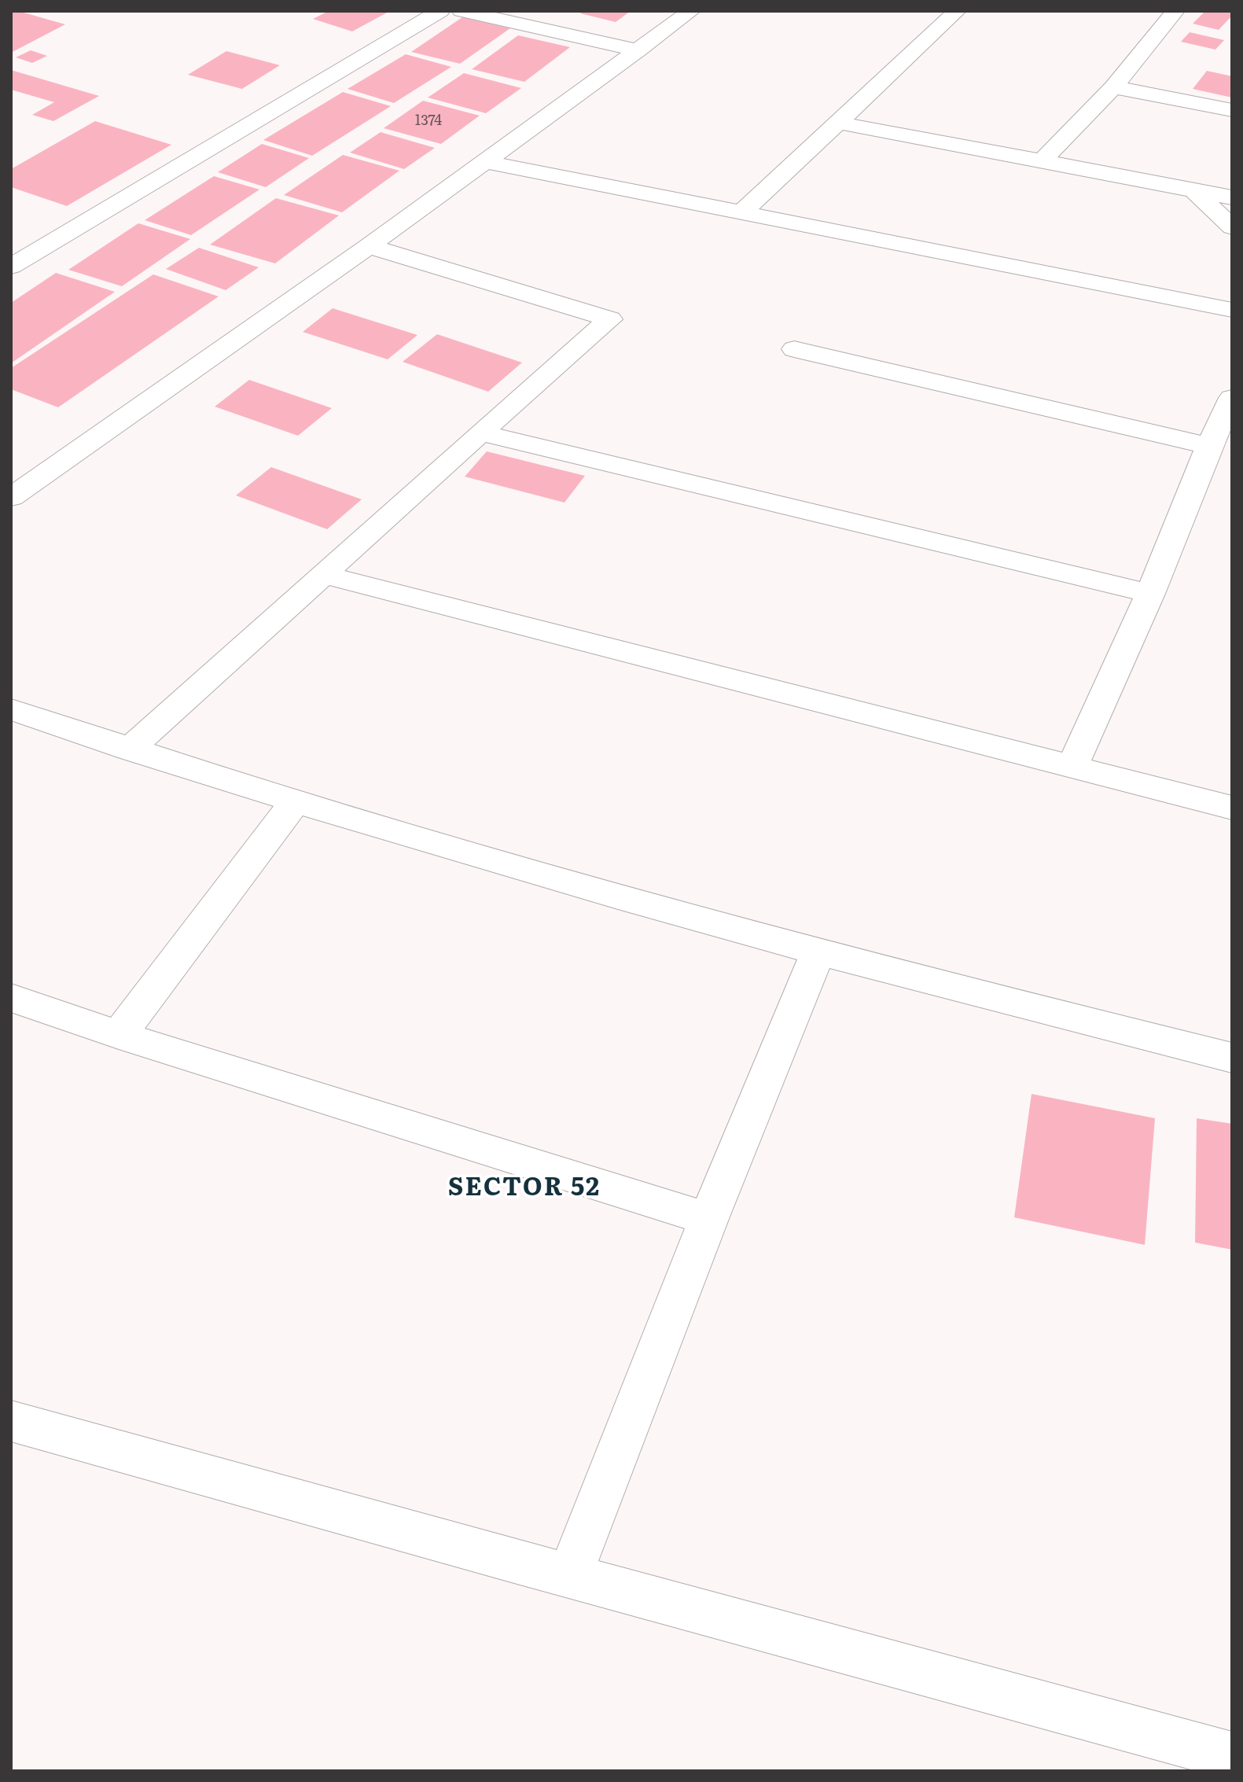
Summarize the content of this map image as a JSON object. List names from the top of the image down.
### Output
{
  "districts": ["SECTOR 52"],
  "house_numbers": ["1374"]
}
